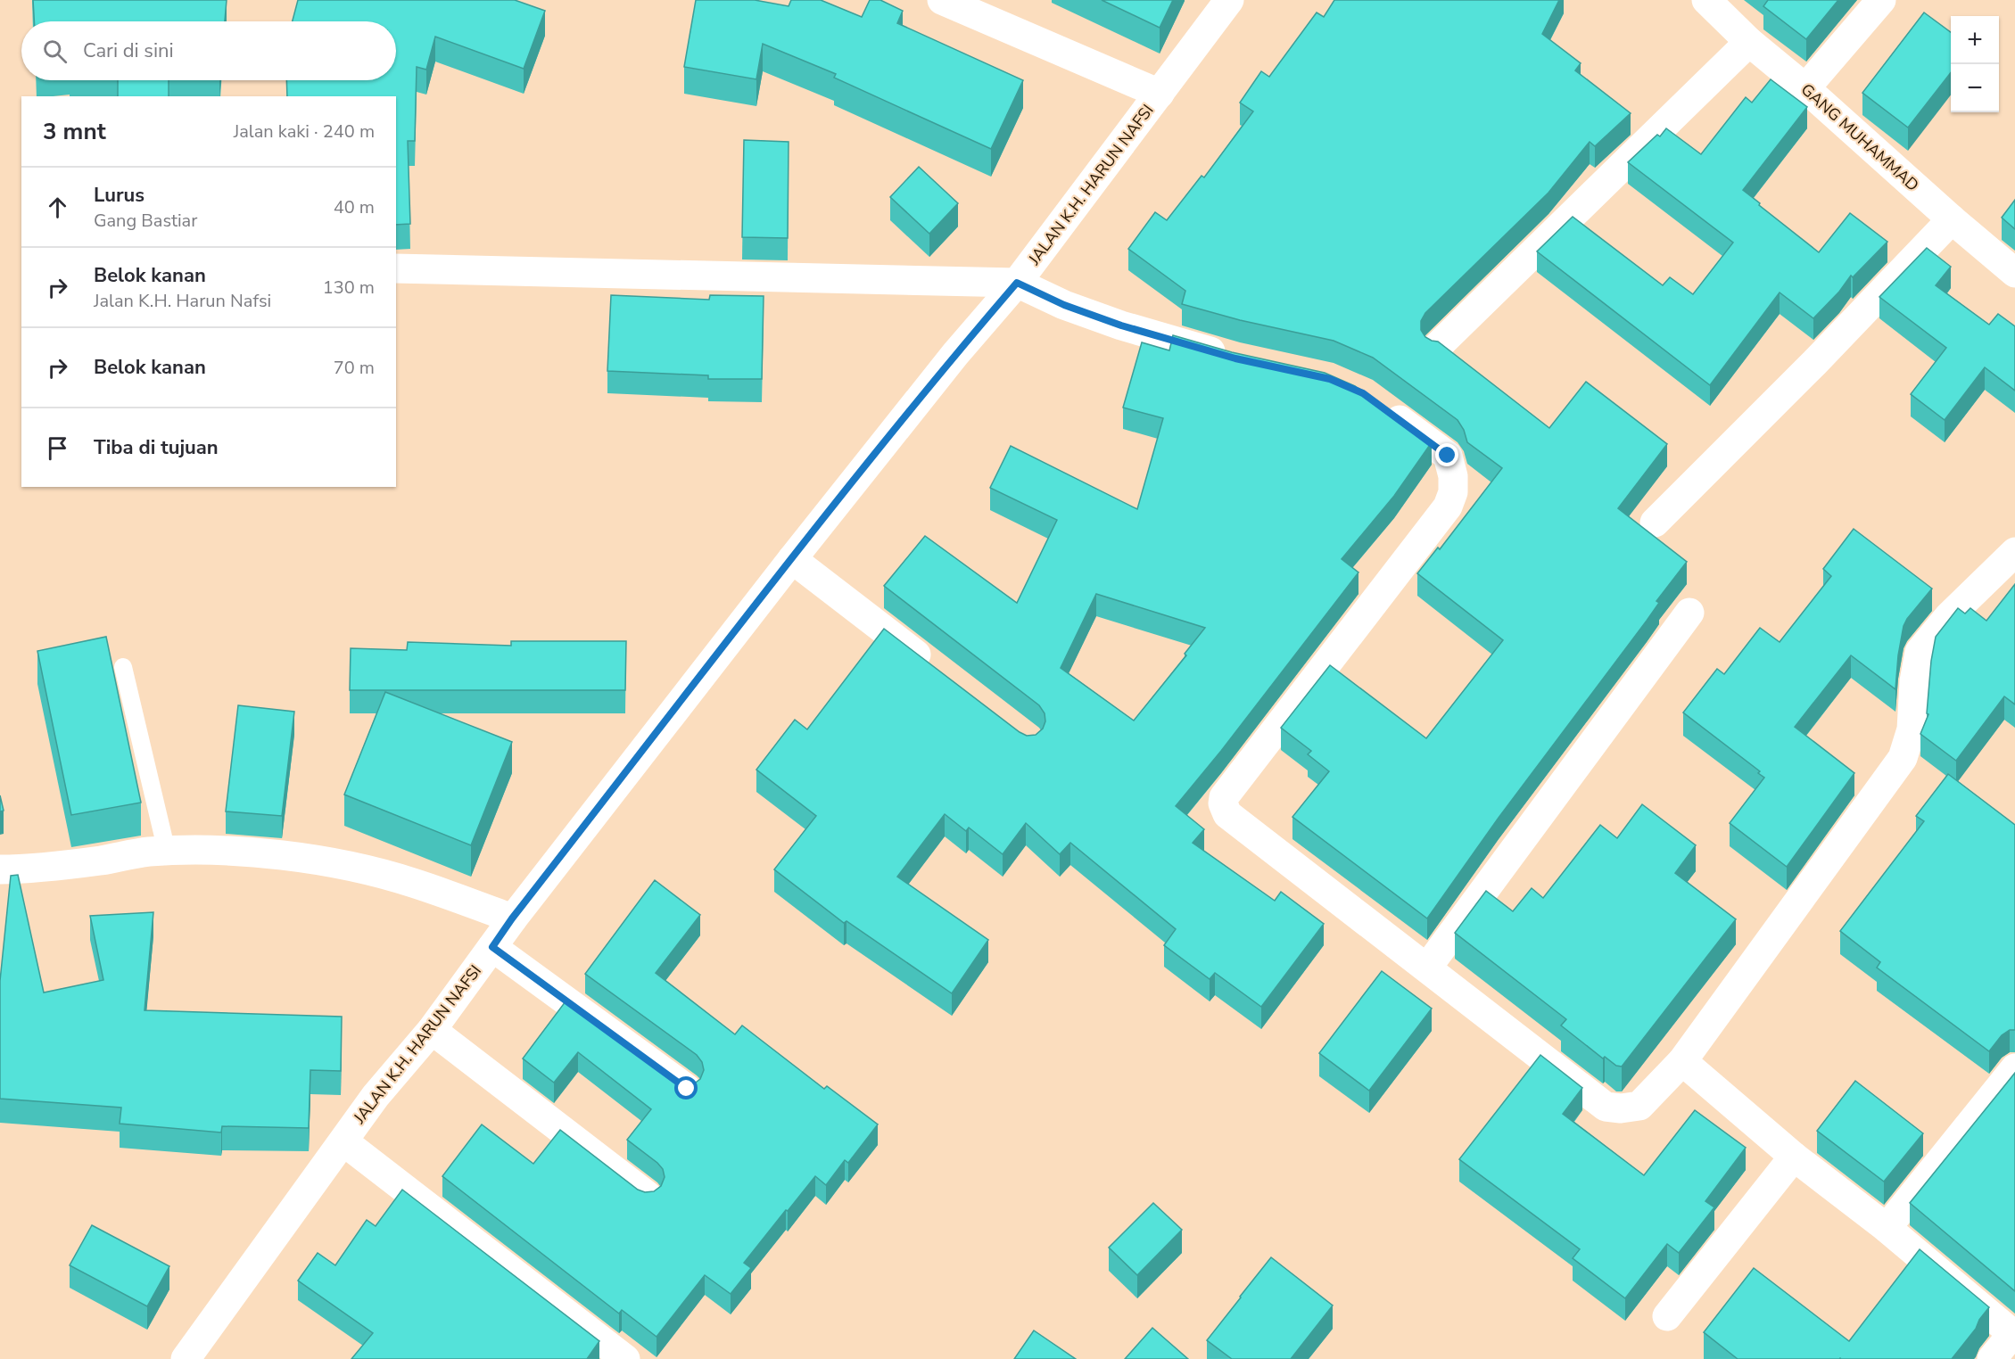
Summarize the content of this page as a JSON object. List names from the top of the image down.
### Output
{
  "streets": {
    "street": ["GANG MUHAMMAD", "JALAN K.H. HARUN NAFSI"]
  },
  "page": {
    "map_buttons": ["+", "−"],
    "search": "Cari di sini",
    "heading": ["3 mnt", "Jalan kaki · 240 m"],
    "list": [
      ["Lurus", "Gang Bastiar", "40 m"],
      ["Belok kanan", "Jalan K.H. Harun Nafsi", "130 m"],
      ["Belok kanan", "70 m"],
      "Tiba di tujuan"
    ]
  }
}
